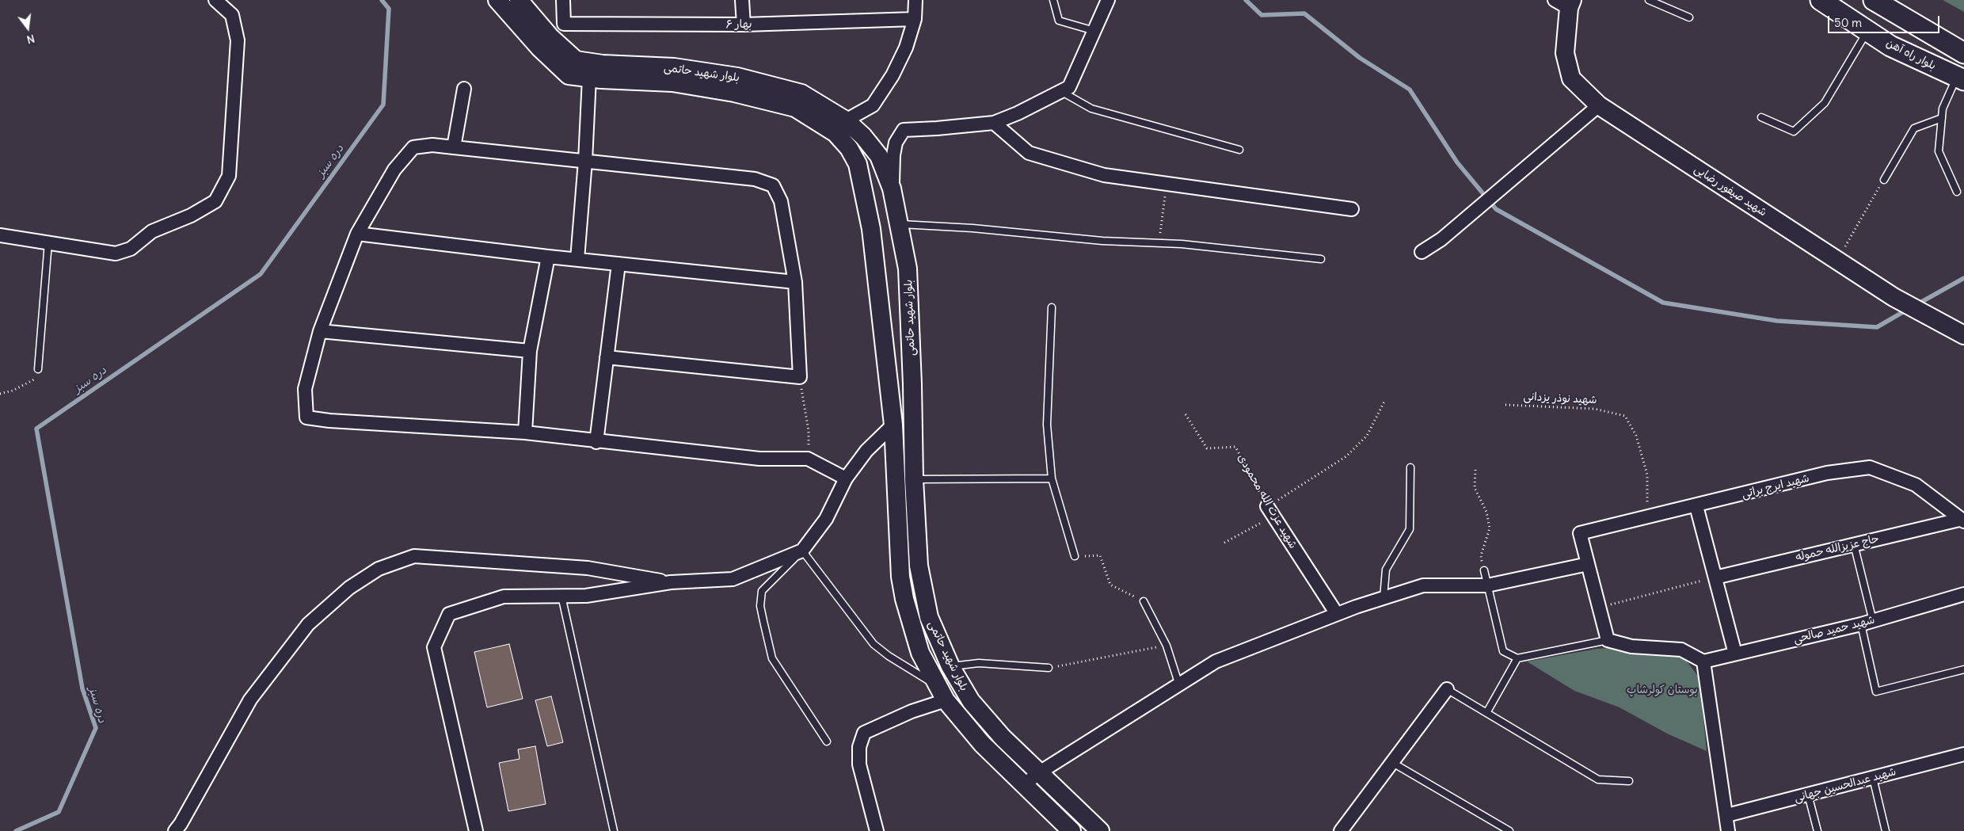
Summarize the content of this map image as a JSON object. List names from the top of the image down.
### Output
{
  "streets": {
    "main road": ["بلوار راه آهن", "بلوار شهید حاتمی", "شهید صیفور رضایی"],
    "street": [
      "بهار ۶",
      "شهید ایرج براتی",
      "شهید عزت الله محمودی",
      "حاج عزیزالله حموله",
      "شهید حمید صالحی",
      "شهید عبدالحسین جهانی"
    ],
    "path": ["شهید نوذر یزدانی"]
  },
  "crossings": [
    ["شهید نوذر یزدانی", "شهید ایرج براتی"],
    ["شهید ایرج براتی", "حاج عزیزالله حموله"]
  ],
  "water": ["دره سبز"],
  "parks": ["بوستان کولرشاپ"],
  "scale_bar": "50 m",
  "north": "bottom"
}
